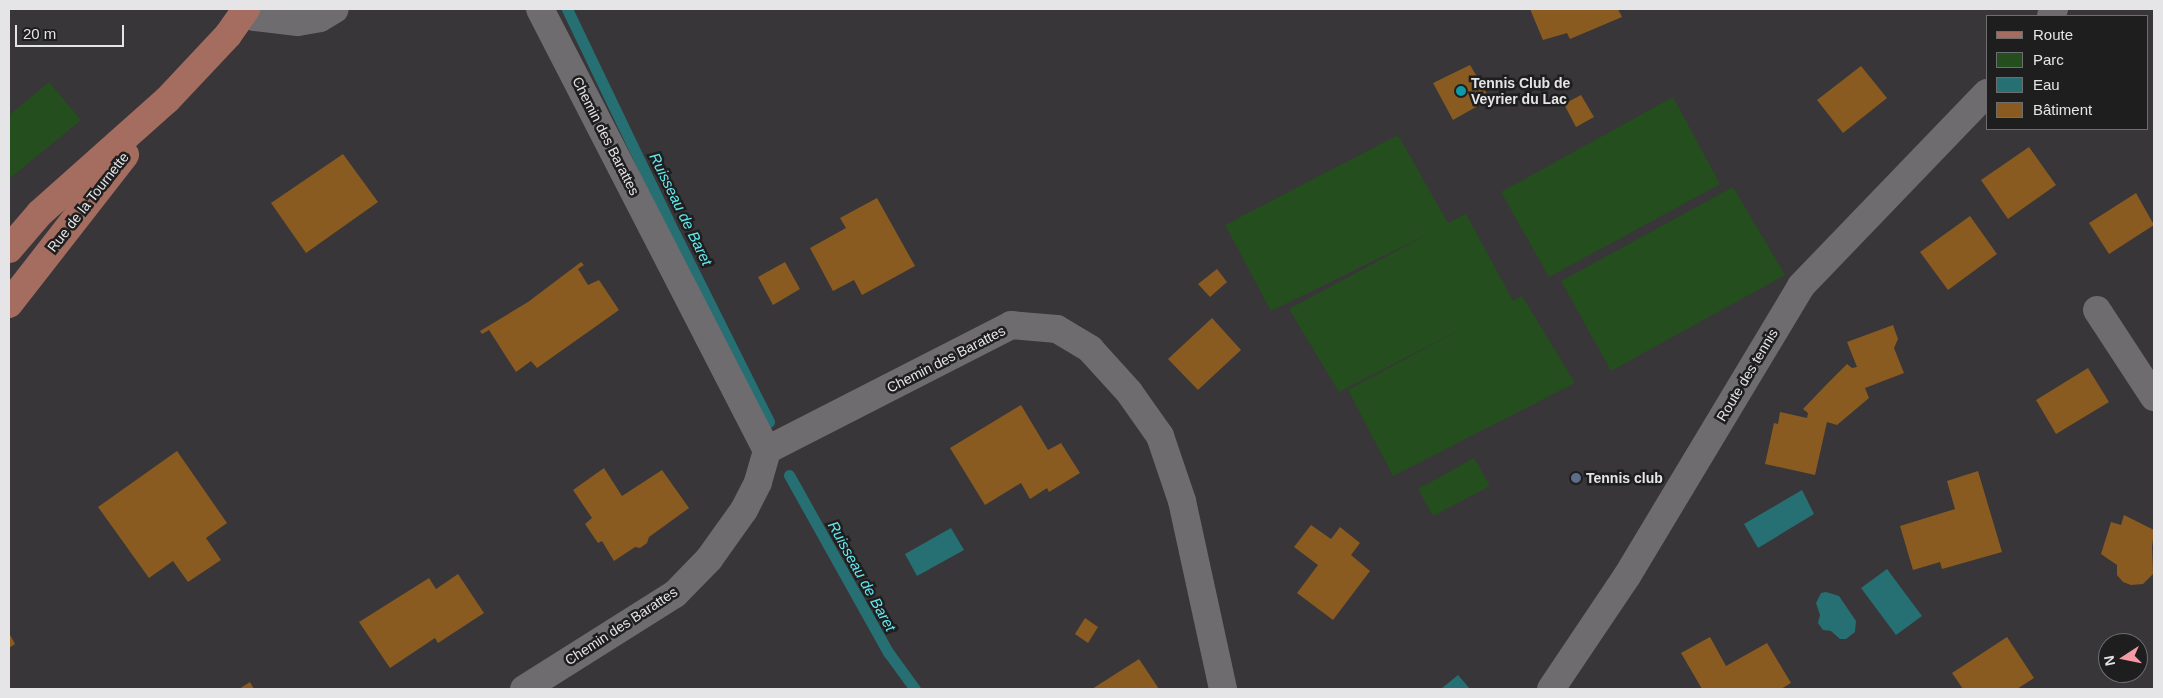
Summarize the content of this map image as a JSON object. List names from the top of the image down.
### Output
{
  "streets": {
    "main road": ["Rue de la Tournette"],
    "street": ["Chemin des Barattes", "Route des tennis"]
  },
  "water": ["Ruisseau de Baret"],
  "places": ["Tennis Club de Veyrier du Lac", "Tennis club"],
  "legend": [
    "Route",
    "Parc",
    "Eau",
    "Bâtiment"
  ],
  "scale_bar": "20 m",
  "north": "left"
}
